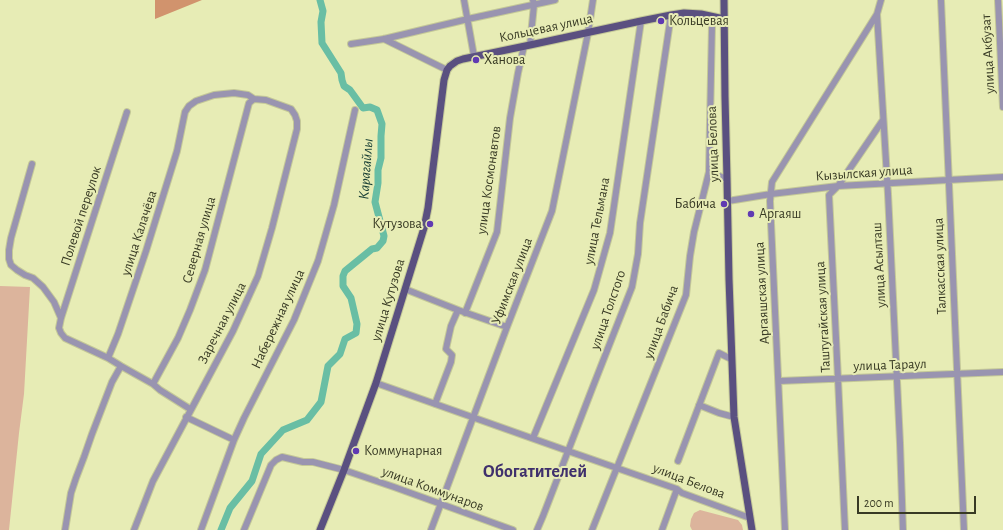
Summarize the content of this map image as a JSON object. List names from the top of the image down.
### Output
{
  "streets": {
    "main road": ["Кольцевая улица", "улица Белова", "улица Кутузова"],
    "street": [
      "улица Акбузат",
      "Кызылская улица",
      "улица Космонавтов",
      "Полевой переулок",
      "улица Тельмана",
      "улица Калачёва",
      "Северная улица",
      "улица Асылташ",
      "Талкасская улица",
      "Уфимская улица",
      "Аргаяшская улица",
      "улица Толстого",
      "Таштугайская улица",
      "Набережная улица",
      "улица Бабича",
      "Заречная улица",
      "улица Тараул",
      "улица Коммунаров"
    ]
  },
  "crossings": [
    ["Кольцевая улица", "улица Белова"],
    ["Кольцевая улица", "улица Космонавтов"],
    ["Кольцевая улица", "улица Тельмана"],
    ["Кольцевая улица", "Уфимская улица"],
    ["Кольцевая улица", "улица Кутузова"],
    ["Кольцевая улица", "улица Толстого"],
    ["Кольцевая улица", "улица Бабича"],
    ["улица Белова", "Кызылская улица"],
    ["улица Белова", "улица Бабича"],
    ["Кызылская улица", "улица Асылташ"],
    ["Кызылская улица", "Талкасская улица"],
    ["Кызылская улица", "Аргаяшская улица"],
    ["Кызылская улица", "Таштугайская улица"],
    ["Полевой переулок", "улица Калачёва"],
    ["улица Калачёва", "Северная улица"],
    ["улица Калачёва", "Заречная улица"],
    ["Северная улица", "Заречная улица"],
    ["улица Асылташ", "Аргаяшская улица"],
    ["улица Асылташ", "Таштугайская улица"],
    ["улица Асылташ", "улица Тараул"],
    ["Талкасская улица", "улица Тараул"],
    ["Уфимская улица", "улица Коммунаров"],
    ["Аргаяшская улица", "улица Тараул"],
    ["улица Кутузова", "улица Коммунаров"],
    ["Таштугайская улица", "улица Тараул"]
  ],
  "districts": ["Обогатителей"],
  "water": ["Карагайлы"],
  "places": [
    "Кольцевая",
    "Ханова",
    "Бабича",
    "Аргаяш",
    "Кутузова",
    "Коммунарная"
  ],
  "scale_bar": "200 m"
}
